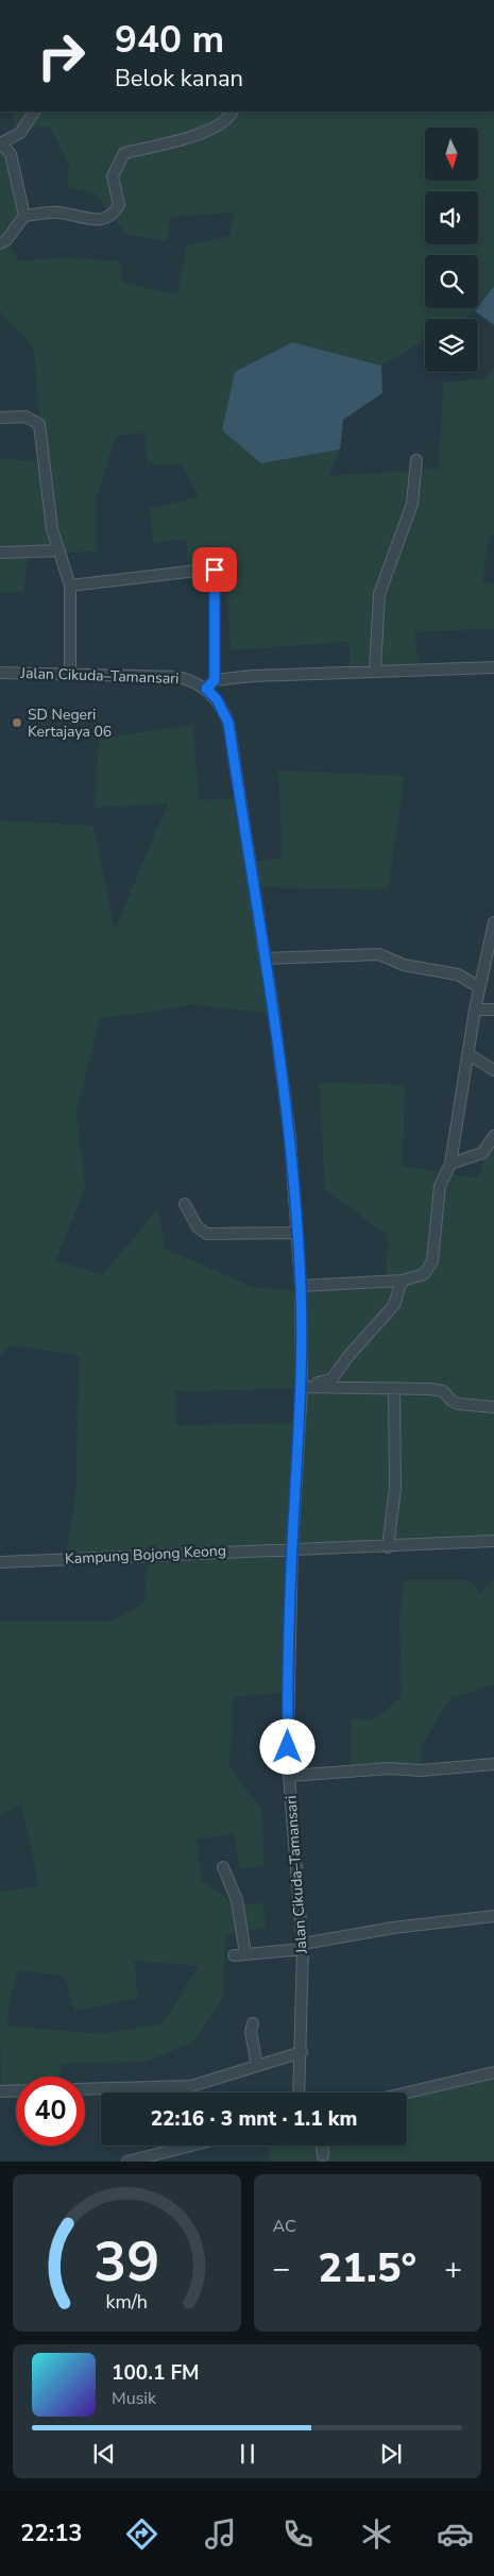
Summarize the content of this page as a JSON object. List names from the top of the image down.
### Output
{
  "streets": {
    "street": ["Jalan Cikuda–Tamansari", "Kampung Bojong Keong"]
  },
  "crossings": [
    ["Jalan Cikuda–Tamansari", "Kampung Bojong Keong"]
  ],
  "places": ["SD Negeri Kertajaya 06"],
  "north": "bottom",
  "page": {
    "turn": ["940 m", "Belok kanan"],
    "limit": "40",
    "trip": "22:16 · 3 mnt · 1.1 km",
    "tile": "AC",
    "heat": ["−", "21.5°", "+"],
    "song": ["100.1 FM", "Musik"],
    "tabs": "22:13",
    "gauge": ["39", "km/h"]
  }
}
